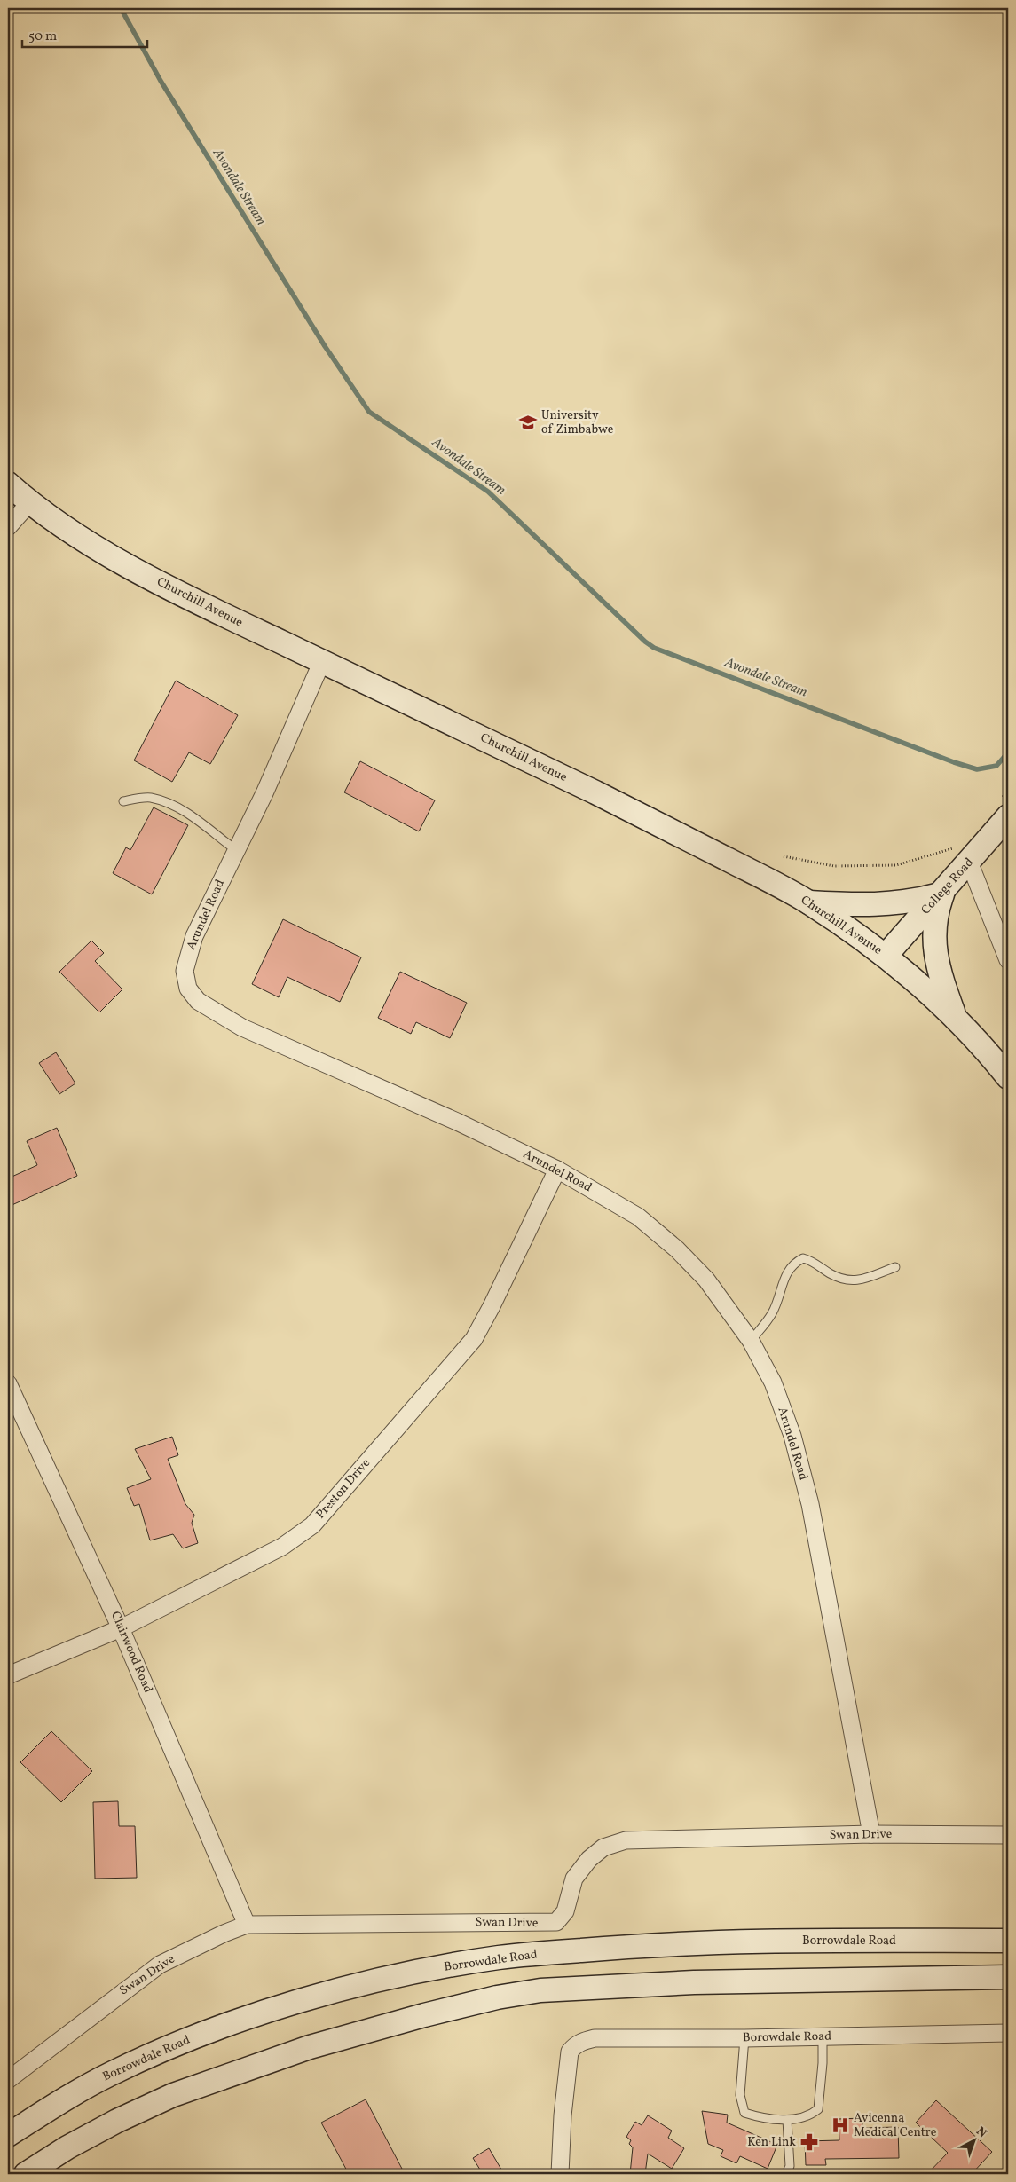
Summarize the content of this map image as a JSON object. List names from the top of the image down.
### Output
{
  "streets": {
    "main road": ["Churchill Avenue", "College Road", "Borrowdale Road"],
    "street": [
      "Arundel Road",
      "Preston Drive",
      "Clairwood Road",
      "Swan Drive",
      "Borowdale Road"
    ]
  },
  "crossings": [
    ["Churchill Avenue", "College Road"],
    ["Churchill Avenue", "Arundel Road"],
    ["Arundel Road", "Preston Drive"],
    ["Arundel Road", "Swan Drive"],
    ["Preston Drive", "Clairwood Road"],
    ["Clairwood Road", "Swan Drive"]
  ],
  "water": ["Avondale Stream"],
  "places": {
    "school or university": ["University of Zimbabwe"],
    "hospital": ["Avicenna Medical Centre"],
    "pharmacy": ["Ken Link"]
  },
  "scale_bar": "50 m",
  "north": "top right"
}
